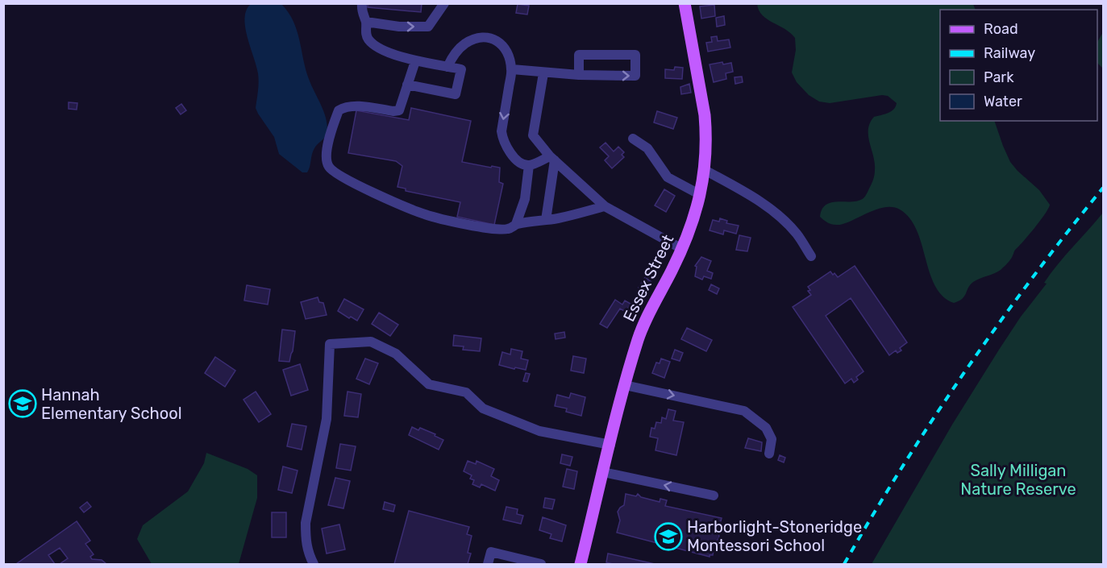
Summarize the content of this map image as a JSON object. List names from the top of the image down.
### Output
{
  "streets": {
    "main road": ["Essex Street"]
  },
  "parks": ["Sally Milligan Nature Reserve"],
  "places": {
    "school or university": ["Hannah Elementary School", "Harborlight-Stoneridge Montessori School"]
  },
  "legend": [
    "Road",
    "Railway",
    "Park",
    "Water"
  ]
}
